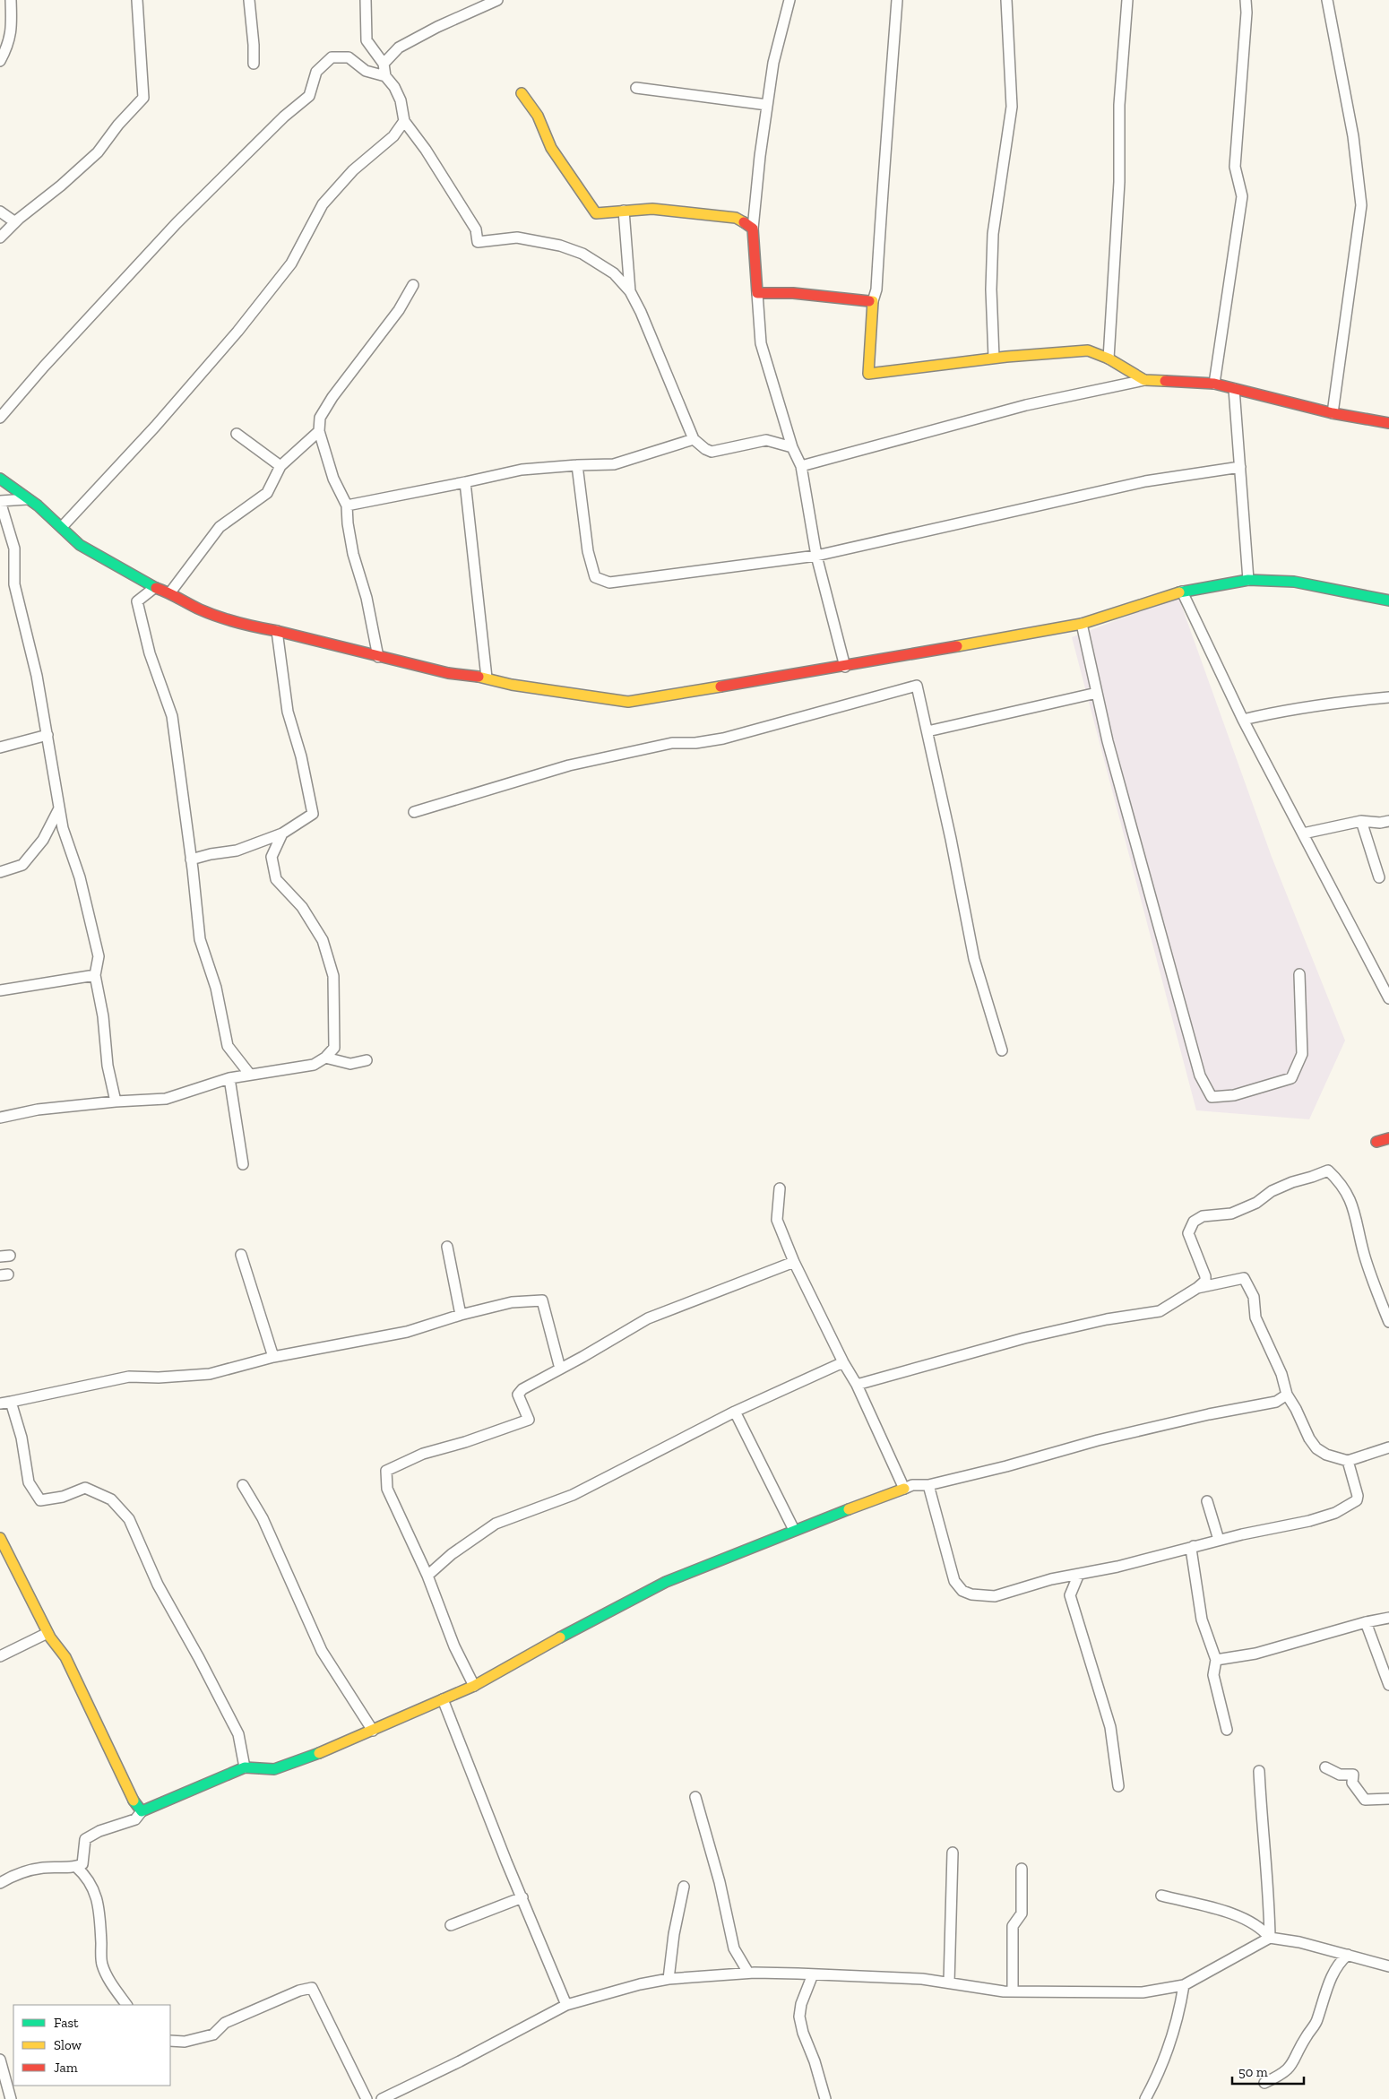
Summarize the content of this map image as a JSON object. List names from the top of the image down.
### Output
{
  "legend": ["Fast", "Slow", "Jam"],
  "scale_bar": "50 m"
}
